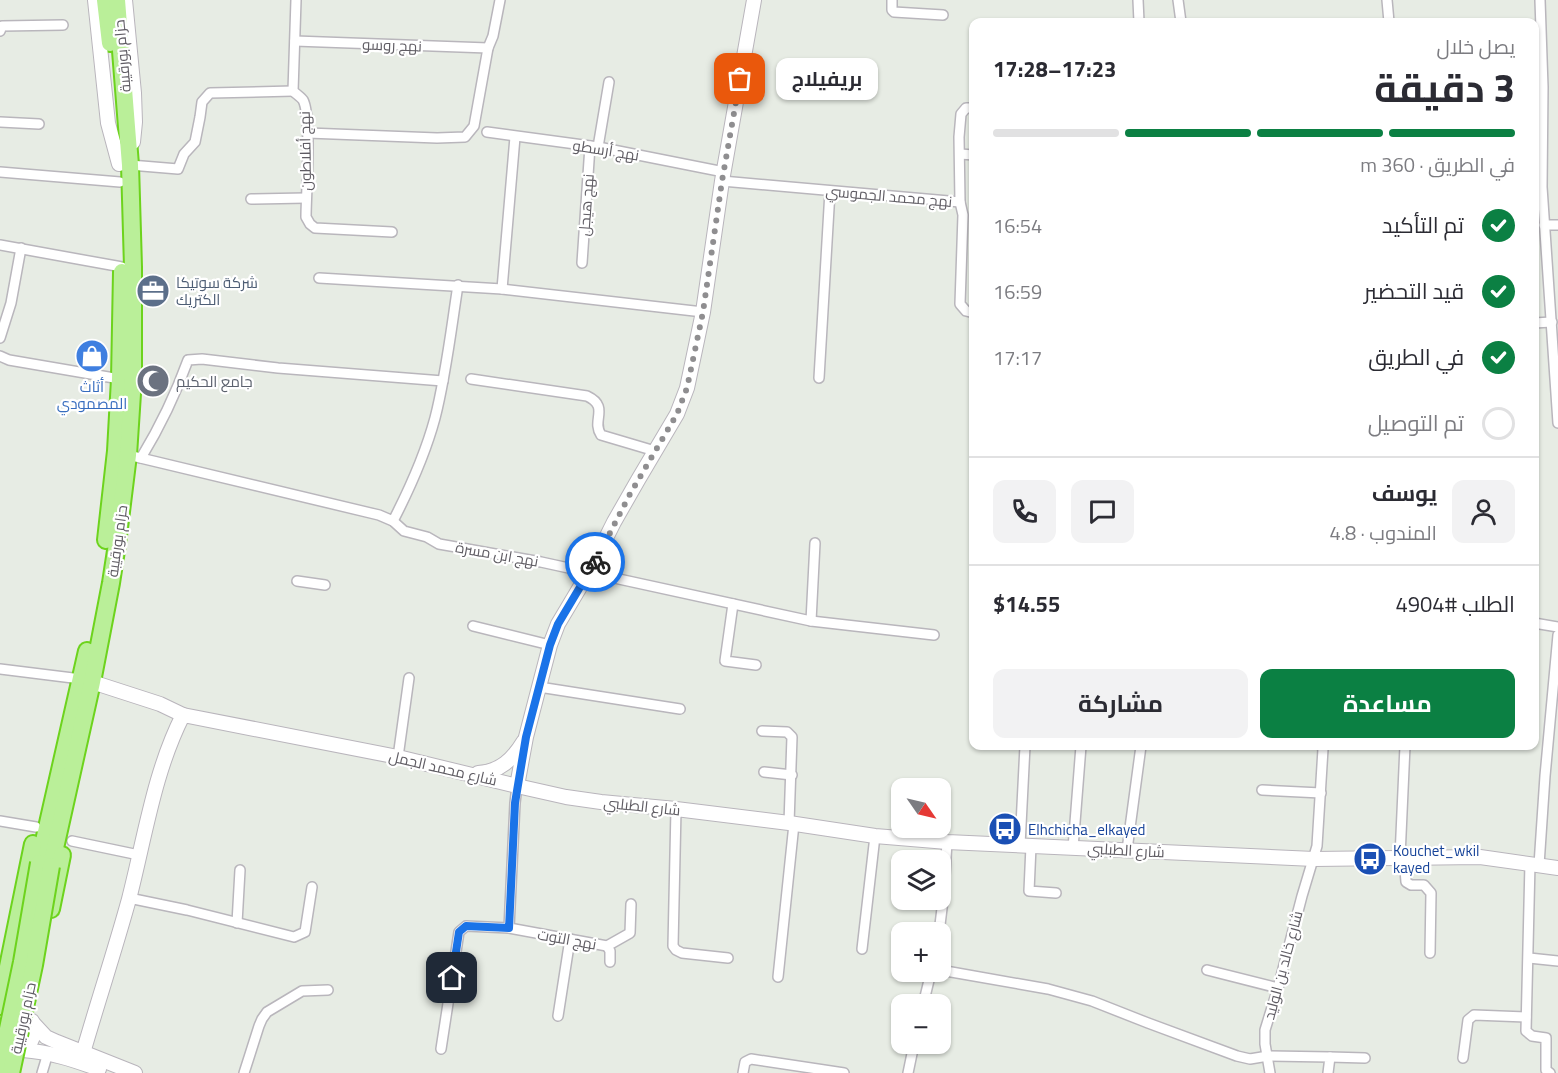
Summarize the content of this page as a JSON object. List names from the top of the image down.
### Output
{
  "streets": {
    "highway": ["حزام بورقيبة"],
    "street": [
      "نهج روسو",
      "نهج أرسطو",
      "نهج أفلاطون",
      "نهج محمد الجموسي",
      "نهج هيجل",
      "نهج ابن مسرة",
      "شارع محمد الجمل",
      "شارع الطبلبي",
      "نهج التوت",
      "شارع خالد بن الوليد"
    ]
  },
  "crossings": [
    ["نهج روسو", "نهج أفلاطون"],
    ["حزام بورقيبة", "نهج ابن مسرة"],
    ["حزام بورقيبة", "شارع محمد الجمل"],
    ["نهج أرسطو", "نهج محمد الجموسي"],
    ["نهج أرسطو", "نهج هيجل"],
    ["نهج أرسطو", "شارع محمد الجمل"],
    ["نهج محمد الجموسي", "شارع محمد الجمل"],
    ["نهج ابن مسرة", "شارع محمد الجمل"],
    ["شارع محمد الجمل", "شارع الطبلبي"],
    ["شارع الطبلبي", "شارع خالد بن الوليد"]
  ],
  "places": {
    "other": ["بريفيلاج"],
    "office": ["شركة سوتيكا الكتريك"],
    "shop": ["أثاث المصمودي"],
    "mosque": ["جامع الحكيم"],
    "bus stop": ["Elhchicha_elkayed", "Kouchet_wkil kayed"]
  },
  "north": "bottom right",
  "page": {
    "heading": ["3 دقيقة", "يصل خلال", "17:23–17:28"],
    "panel": [
      "يوسف",
      "المندوب · 4.8",
      "الطلب #4904",
      "$14.55"
    ],
    "bubble": "بريفيلاج",
    "bar": "في الطريق · 360 m",
    "list": [
      ["تم التأكيد", "16:54"],
      ["قيد التحضير", "16:59"],
      ["في الطريق", "17:17"],
      "تم التوصيل"
    ],
    "buttons": ["مساعدة", "مشاركة"],
    "map_buttons": ["+", "−"]
  }
}
